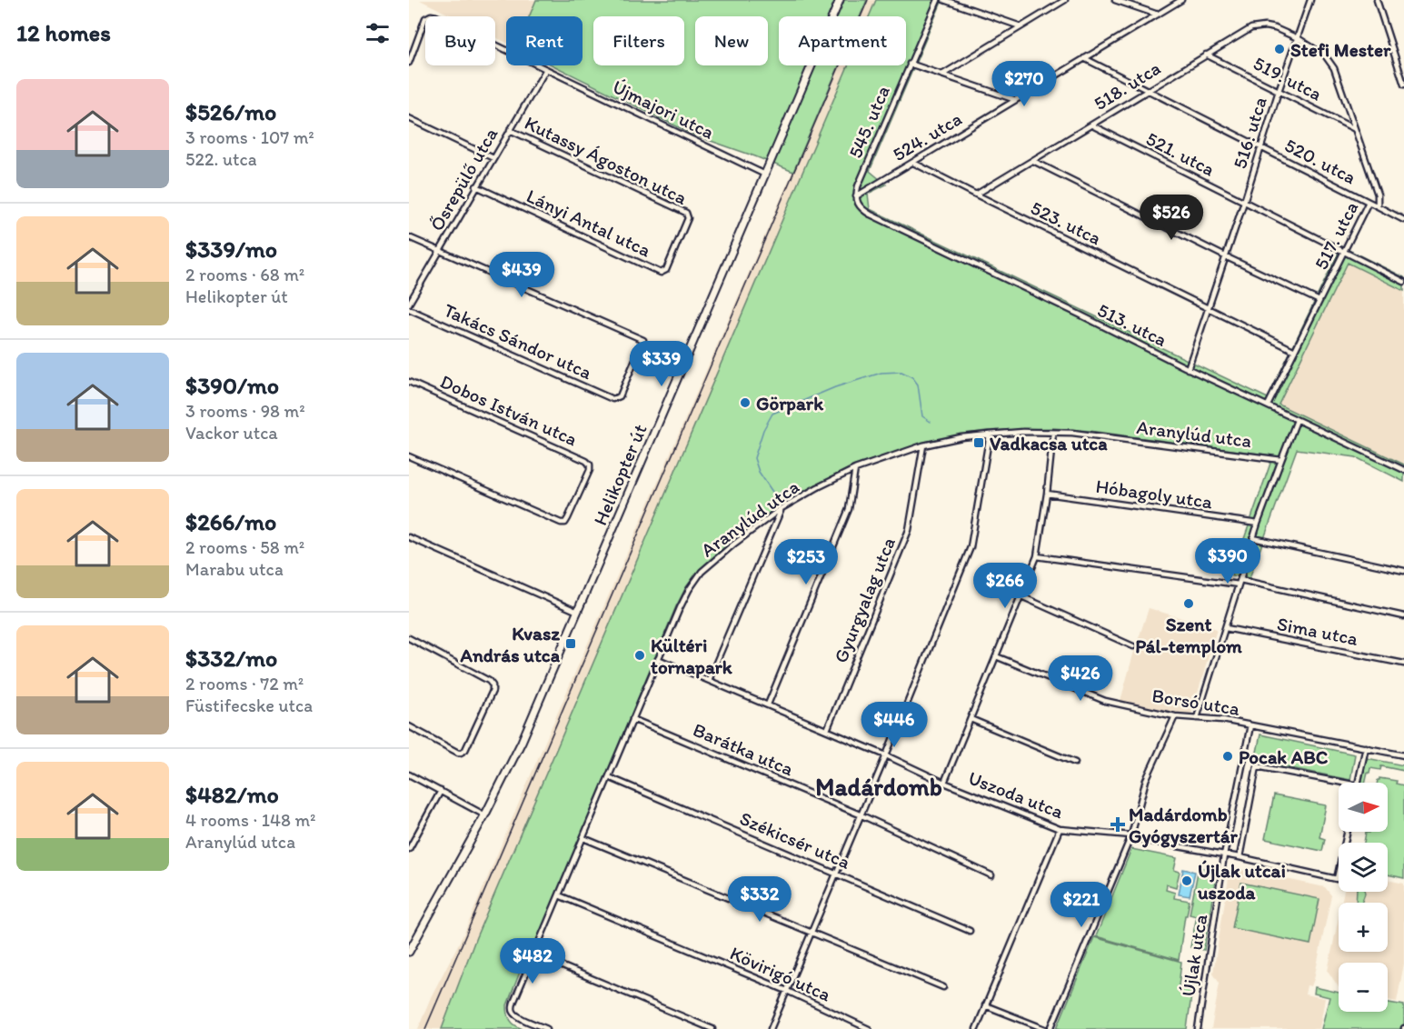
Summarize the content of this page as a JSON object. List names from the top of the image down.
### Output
{
  "streets": {
    "street": [
      "519. utca",
      "518. utca",
      "Újmajori utca",
      "545. utca",
      "516. utca",
      "524. utca",
      "521. utca",
      "Kutassy Ágoston utca",
      "520. utca",
      "Ősrepülő utca",
      "Lányi Antal utca",
      "523. utca",
      "517. utca",
      "513. utca",
      "Takács Sándor utca",
      "Dobos István utca",
      "Aranylúd utca",
      "Helikopter út",
      "Hóbagoly utca",
      "Gyurgyalag utca",
      "Sima utca",
      "Borsó utca",
      "Barátka utca",
      "Uszoda utca",
      "Székicsér utca",
      "Újlak utca",
      "Kövirigó utca"
    ]
  },
  "crossings": [
    ["519. utca", "518. utca"],
    ["519. utca", "516. utca"],
    ["519. utca", "517. utca"],
    ["518. utca", "516. utca"],
    ["518. utca", "521. utca"],
    ["518. utca", "520. utca"],
    ["518. utca", "523. utca"],
    ["518. utca", "517. utca"],
    ["Újmajori utca", "Ősrepülő utca"],
    ["Újmajori utca", "Helikopter út"],
    ["545. utca", "524. utca"],
    ["545. utca", "513. utca"],
    ["516. utca", "521. utca"],
    ["516. utca", "520. utca"],
    ["516. utca", "523. utca"],
    ["516. utca", "517. utca"],
    ["516. utca", "513. utca"],
    ["524. utca", "520. utca"],
    ["524. utca", "523. utca"],
    ["524. utca", "513. utca"],
    ["521. utca", "517. utca"],
    ["Kutassy Ágoston utca", "Ősrepülő utca"],
    ["Kutassy Ágoston utca", "Lányi Antal utca"],
    ["520. utca", "517. utca"],
    ["Ősrepülő utca", "Lányi Antal utca"],
    ["Ősrepülő utca", "Takács Sándor utca"],
    ["523. utca", "517. utca"],
    ["517. utca", "513. utca"],
    ["Aranylúd utca", "Gyurgyalag utca"],
    ["Aranylúd utca", "Barátka utca"],
    ["Aranylúd utca", "Uszoda utca"],
    ["Aranylúd utca", "Székicsér utca"],
    ["Aranylúd utca", "Kövirigó utca"],
    ["Gyurgyalag utca", "Uszoda utca"],
    ["Borsó utca", "Újlak utca"],
    ["Uszoda utca", "Újlak utca"]
  ],
  "districts": ["Madárdomb"],
  "places": {
    "other": [
      "Stefi Mester",
      "Görpark",
      "Szent Pál-templom",
      "Kültéri tornapark",
      "Pocak ABC",
      "Újlak utcai uszoda"
    ],
    "transit": ["Vadkacsa utca", "Kvasz András utca"],
    "health": ["Madárdomb Gyógyszertár"]
  },
  "north": "right",
  "page": {
    "heading": "12 homes",
    "chip": [
      "Buy",
      "Rent",
      "Filters",
      "New",
      "Apartment"
    ],
    "price": [
      "$270",
      "$526",
      "$439",
      "$339",
      "$390",
      "$253",
      "$266",
      "$426",
      "$446",
      "$332",
      "$221",
      "$482"
    ],
    "list": [
      {
        "name": "$526/mo",
        "note": "3 rooms · 107 m² · 522. utca"
      },
      {
        "name": "$339/mo",
        "note": "2 rooms · 68 m² · Helikopter út"
      },
      {
        "name": "$390/mo",
        "note": "3 rooms · 98 m² · Vackor utca"
      },
      {
        "name": "$266/mo",
        "note": "2 rooms · 58 m² · Marabu utca"
      },
      {
        "name": "$332/mo",
        "note": "2 rooms · 72 m² · Füstifecske utca"
      },
      {
        "name": "$482/mo",
        "note": "4 rooms · 148 m² · Aranylúd utca"
      }
    ],
    "map_buttons": ["+", "−"]
  }
}
